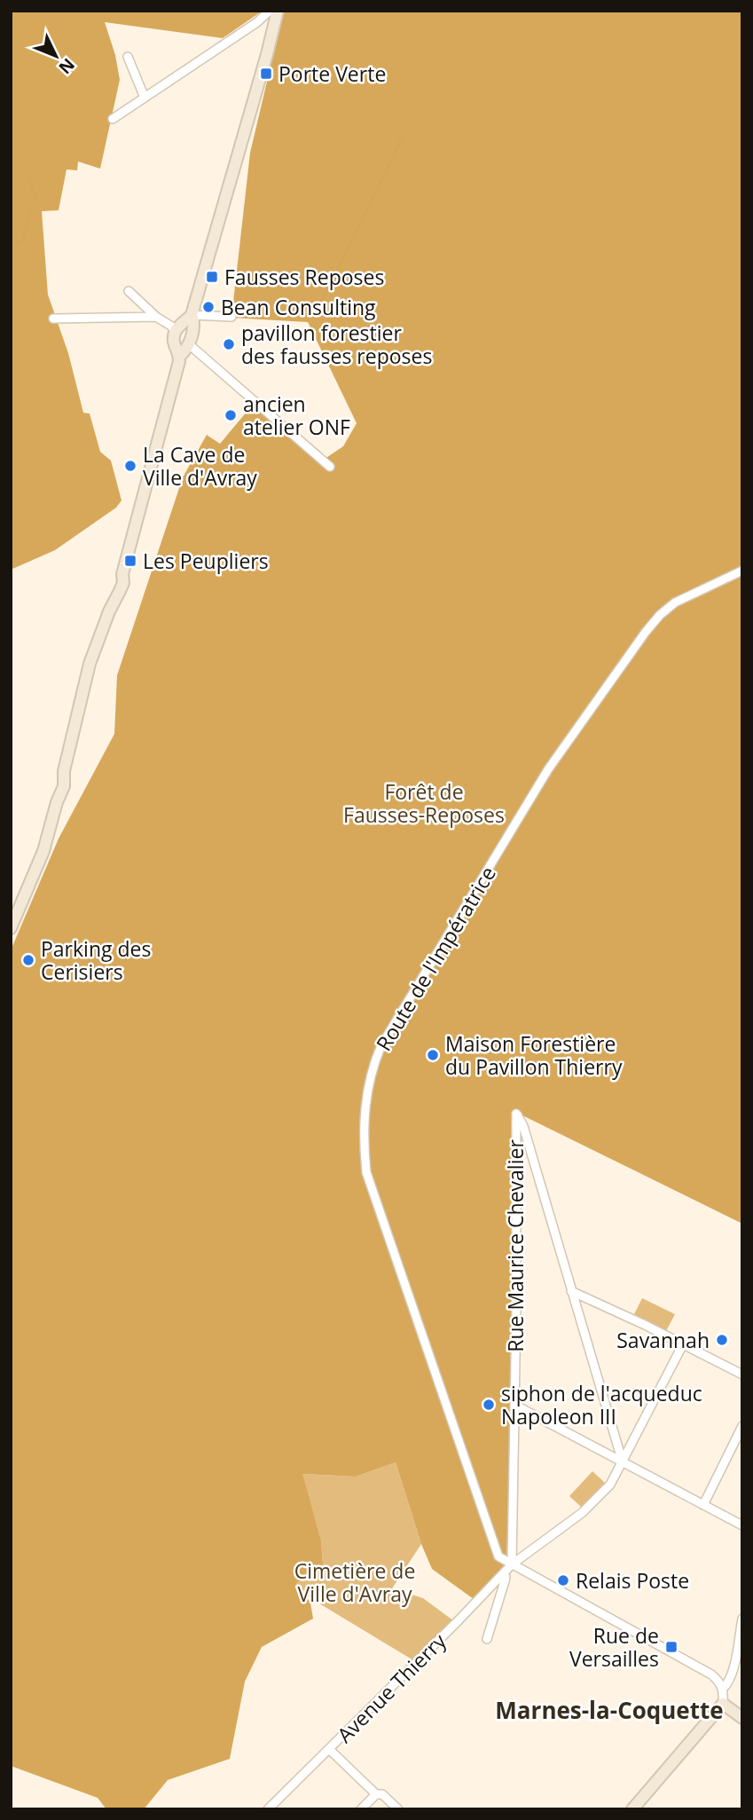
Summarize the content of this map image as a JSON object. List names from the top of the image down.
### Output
{
  "streets": {
    "street": ["Route de l'Impératrice", "Rue Maurice Chevalier", "Avenue Thierry"]
  },
  "crossings": [
    ["Route de l'Impératrice", "Rue Maurice Chevalier"],
    ["Route de l'Impératrice", "Avenue Thierry"],
    ["Rue Maurice Chevalier", "Avenue Thierry"]
  ],
  "districts": ["Marnes-la-Coquette"],
  "parks": ["Forêt de Fausses-Reposes", "Cimetière de Ville d'Avray"],
  "places": {
    "transit": [
      "Porte Verte",
      "Fausses Reposes",
      "Les Peupliers",
      "Rue de Versailles"
    ],
    "other": [
      "Bean Consulting",
      "pavillon forestier des fausses reposes",
      "ancien atelier ONF",
      "La Cave de Ville d'Avray",
      "Parking des Cerisiers",
      "Maison Forestière du Pavillon Thierry",
      "Savannah",
      "siphon de l'acqueduc Napoleon III",
      "Relais Poste"
    ]
  },
  "north": "bottom right"
}
